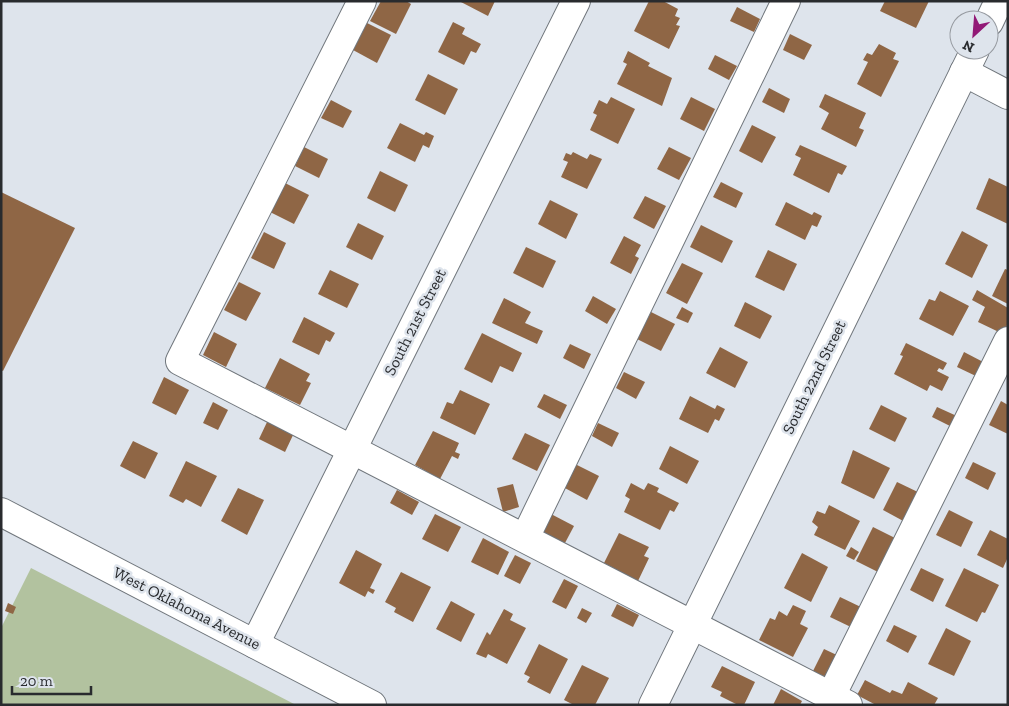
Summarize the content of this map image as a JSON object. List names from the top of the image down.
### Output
{
  "streets": {
    "street": ["South 21st Street", "South 22nd Street", "West Oklahoma Avenue"]
  },
  "crossings": [
    ["South 21st Street", "West Oklahoma Avenue"]
  ],
  "scale_bar": "20 m",
  "north": "bottom left"
}
